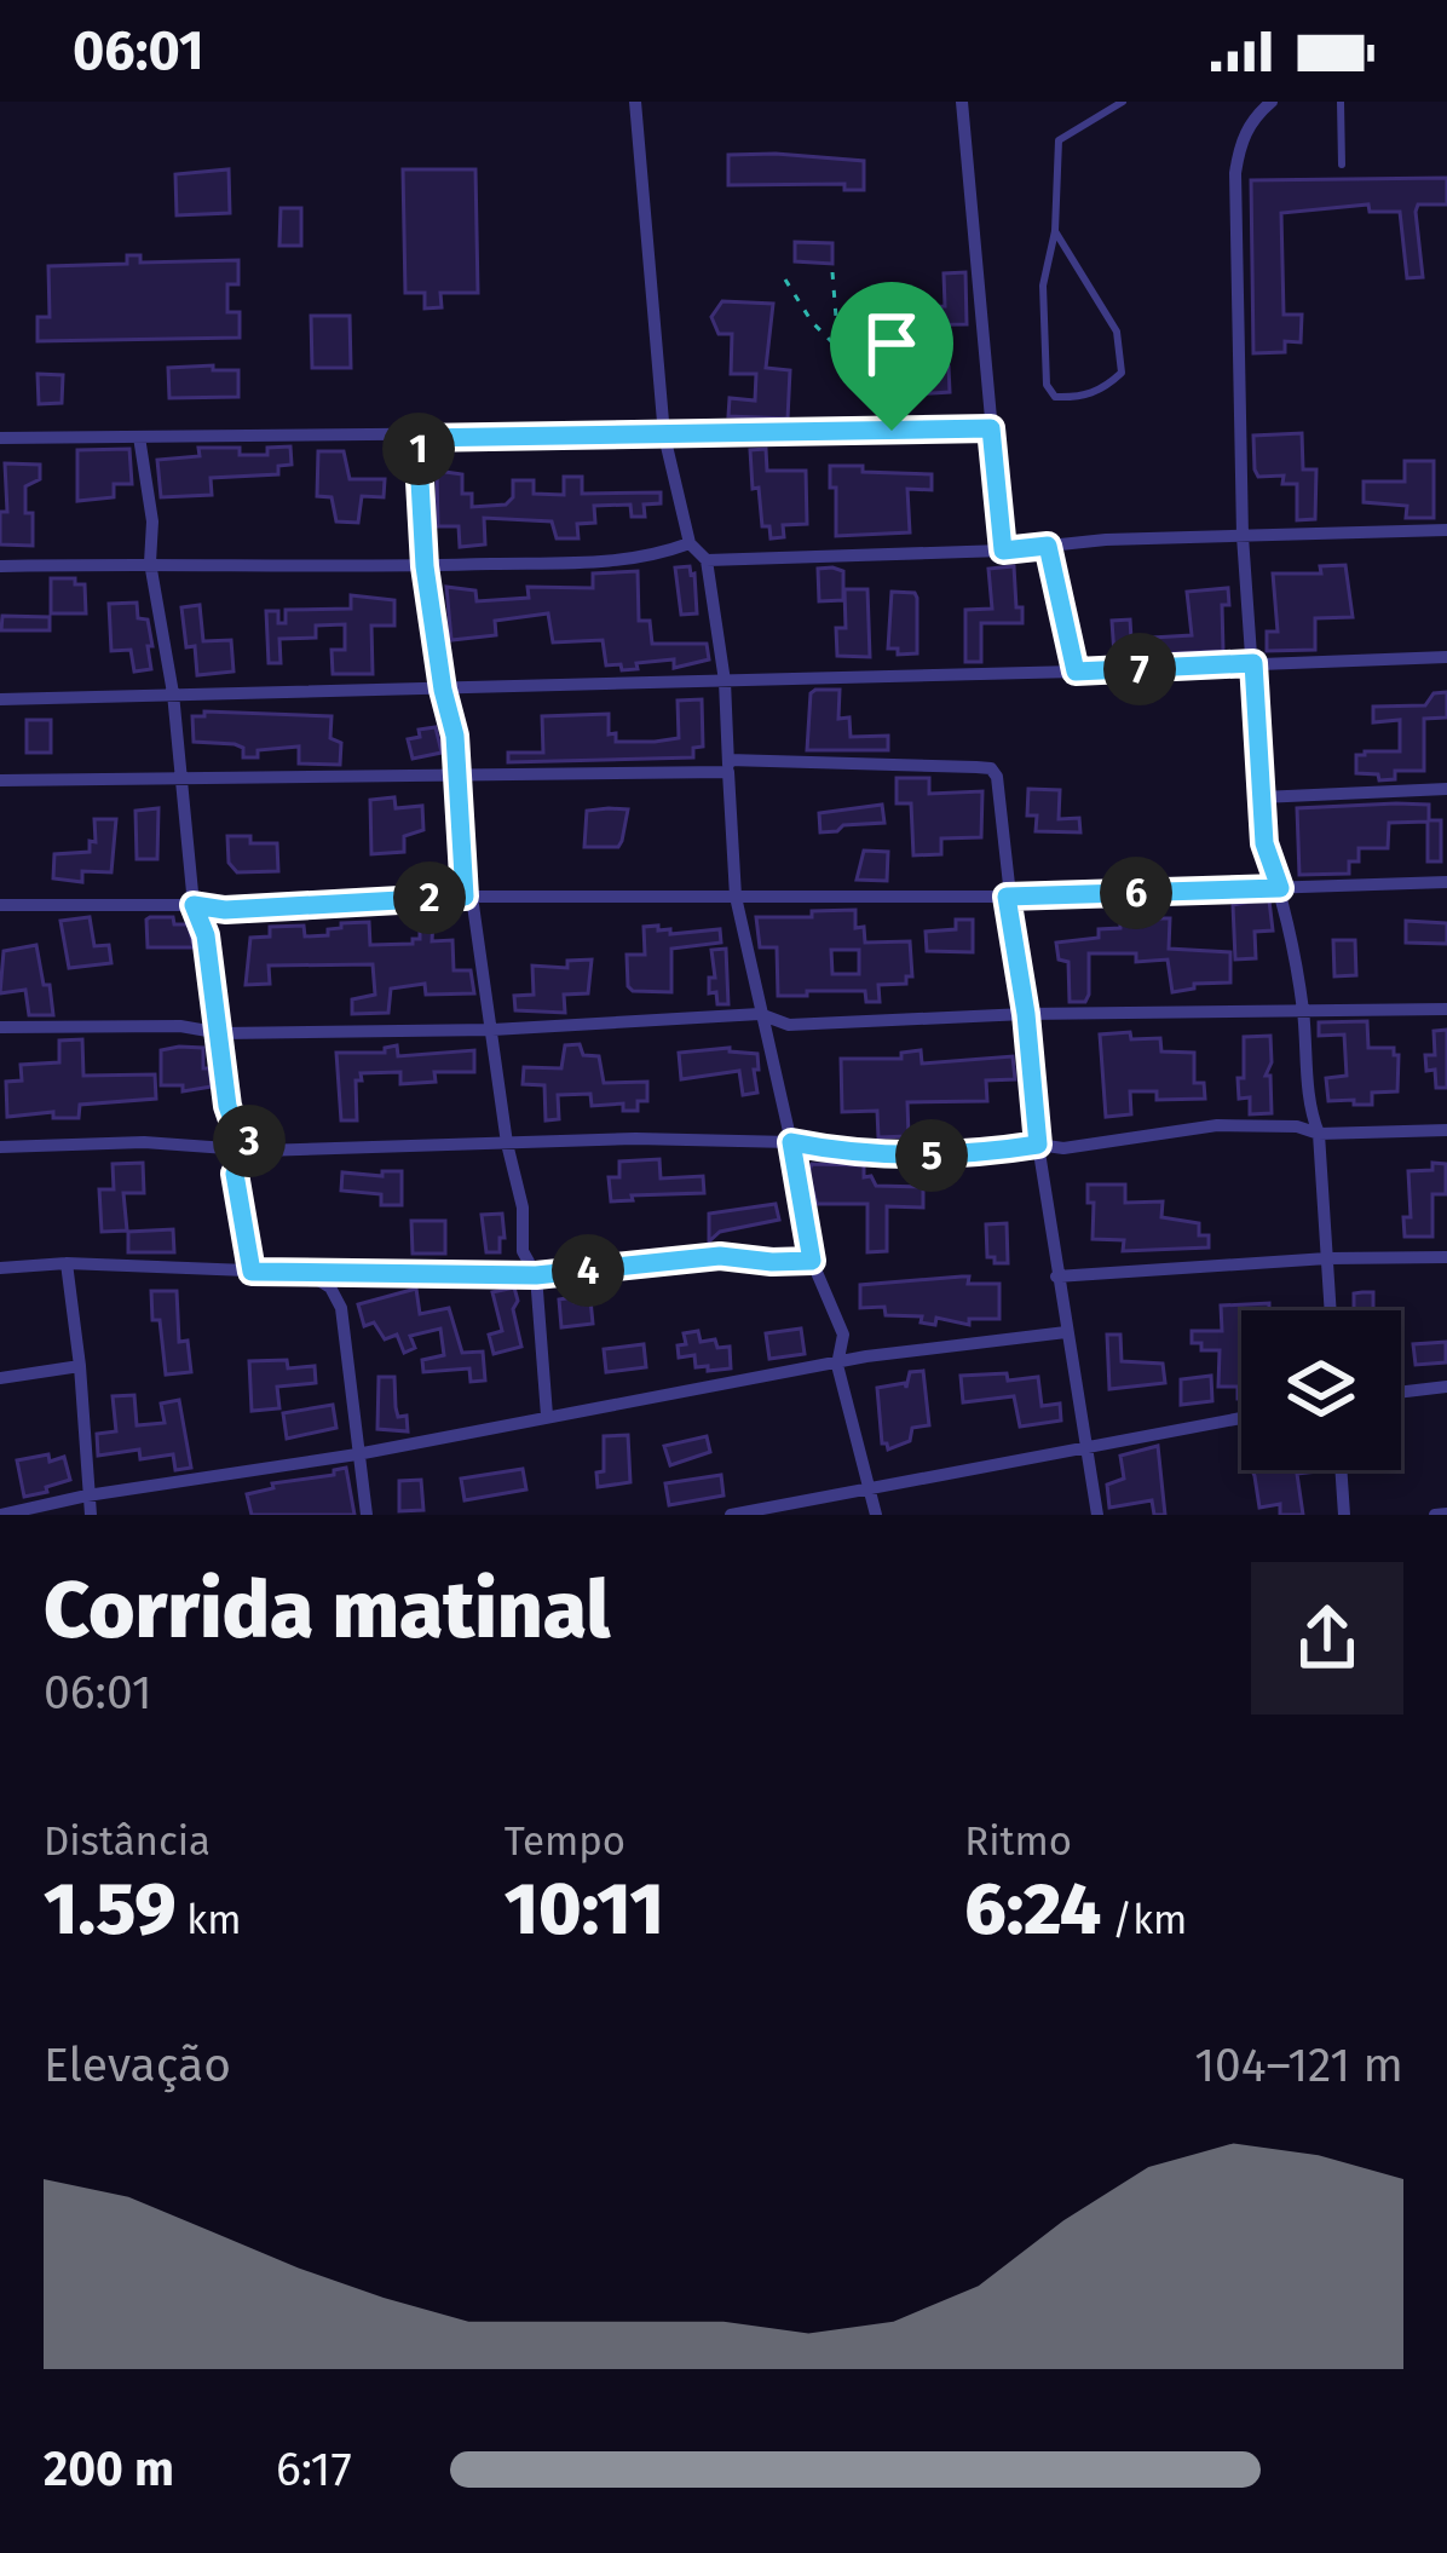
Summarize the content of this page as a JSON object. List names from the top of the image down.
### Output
{
  "page": {
    "status": "06:01",
    "pins": [
      "1",
      "7",
      "6",
      "2",
      "3",
      "5",
      "4"
    ],
    "heading": ["Corrida matinal", "06:01"],
    "stats": [
      ["Distância", "1.59 km"],
      ["Tempo", "10:11"],
      ["Ritmo", "6:24 /km"]
    ],
    "chart": ["Elevação", "104–121 m"],
    "list": [
      {
        "name": "200 m",
        "note": "6:17"
      }
    ]
  }
}
